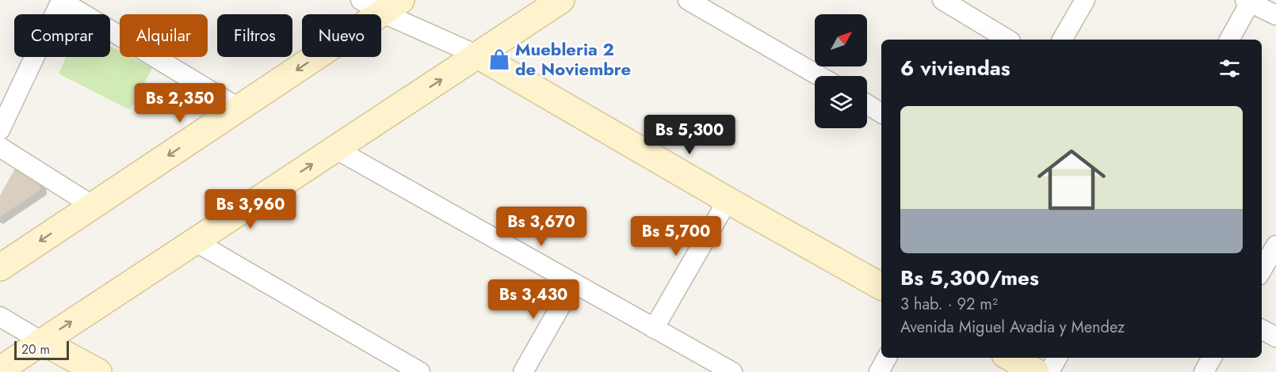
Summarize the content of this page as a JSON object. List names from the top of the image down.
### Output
{
  "places": {
    "shop": ["Muebleria 2 de Noviembre"]
  },
  "scale_bar": "20 m",
  "north": "top right",
  "page": {
    "chip": [
      "Comprar",
      "Alquilar",
      "Filtros",
      "Nuevo"
    ],
    "heading": "6 viviendas",
    "price": [
      "Bs 2,350",
      "Bs 5,300",
      "Bs 3,960",
      "Bs 3,670",
      "Bs 5,700",
      "Bs 3,430"
    ],
    "list": [
      {
        "name": "Bs 5,300/mes",
        "note": "3 hab. · 92 m² · Avenida Miguel Avadia y Mendez"
      }
    ],
    "scale": "20 m"
  }
}
